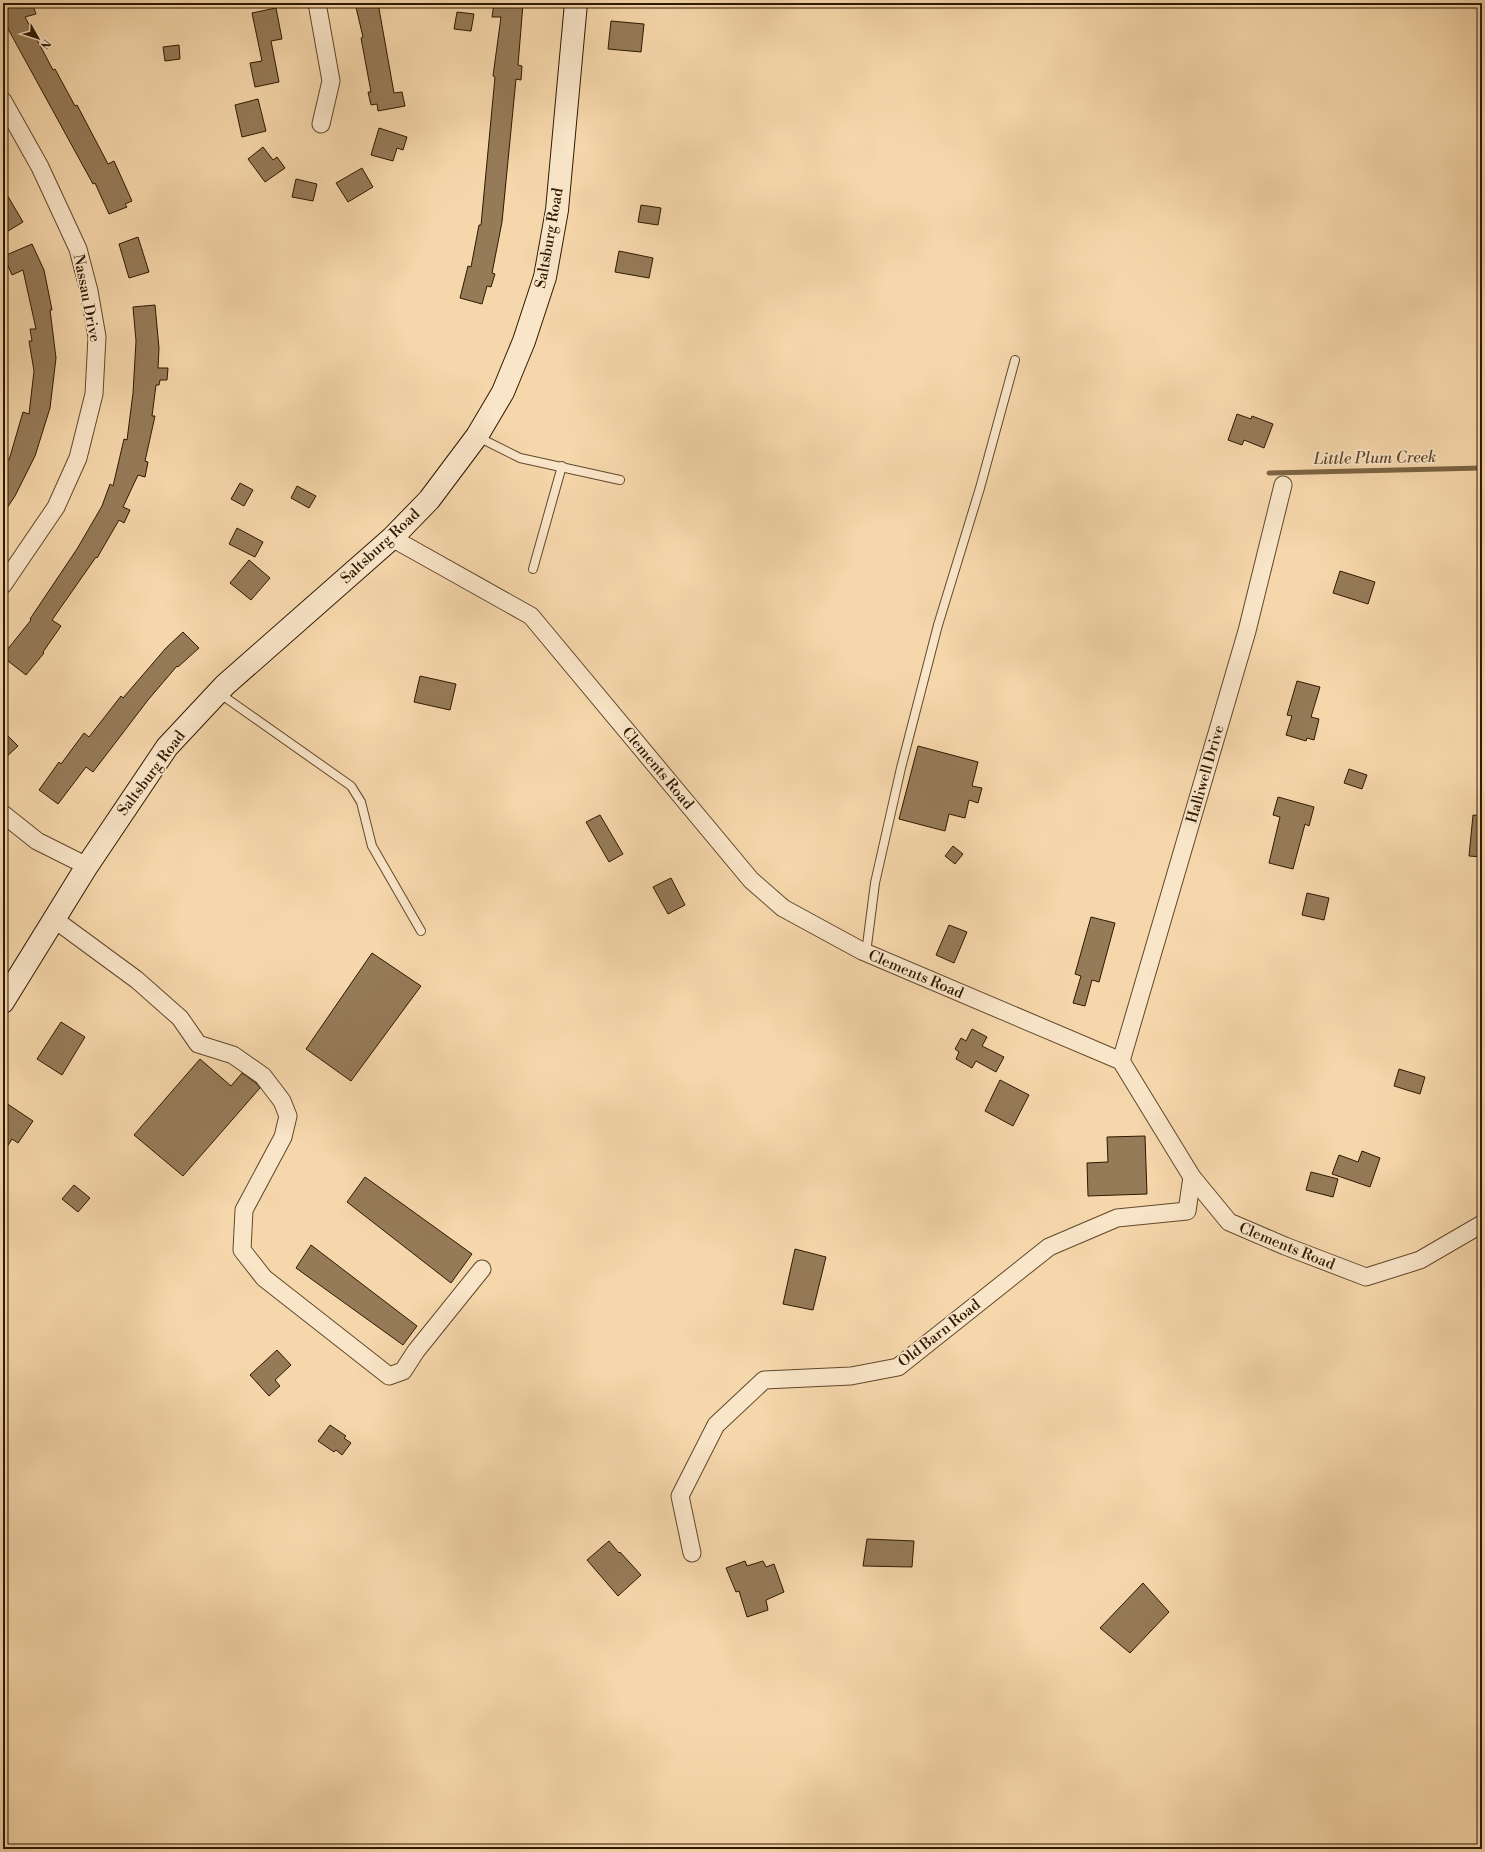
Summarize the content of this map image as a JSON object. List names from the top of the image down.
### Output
{
  "streets": {
    "main road": ["Saltsburg Road"],
    "street": [
      "Nassau Drive",
      "Clements Road",
      "Halliwell Drive",
      "Old Barn Road"
    ]
  },
  "crossings": [
    ["Saltsburg Road", "Clements Road"],
    ["Clements Road", "Halliwell Drive"],
    ["Clements Road", "Old Barn Road"]
  ],
  "water": ["Little Plum Creek"],
  "north": "bottom right"
}
